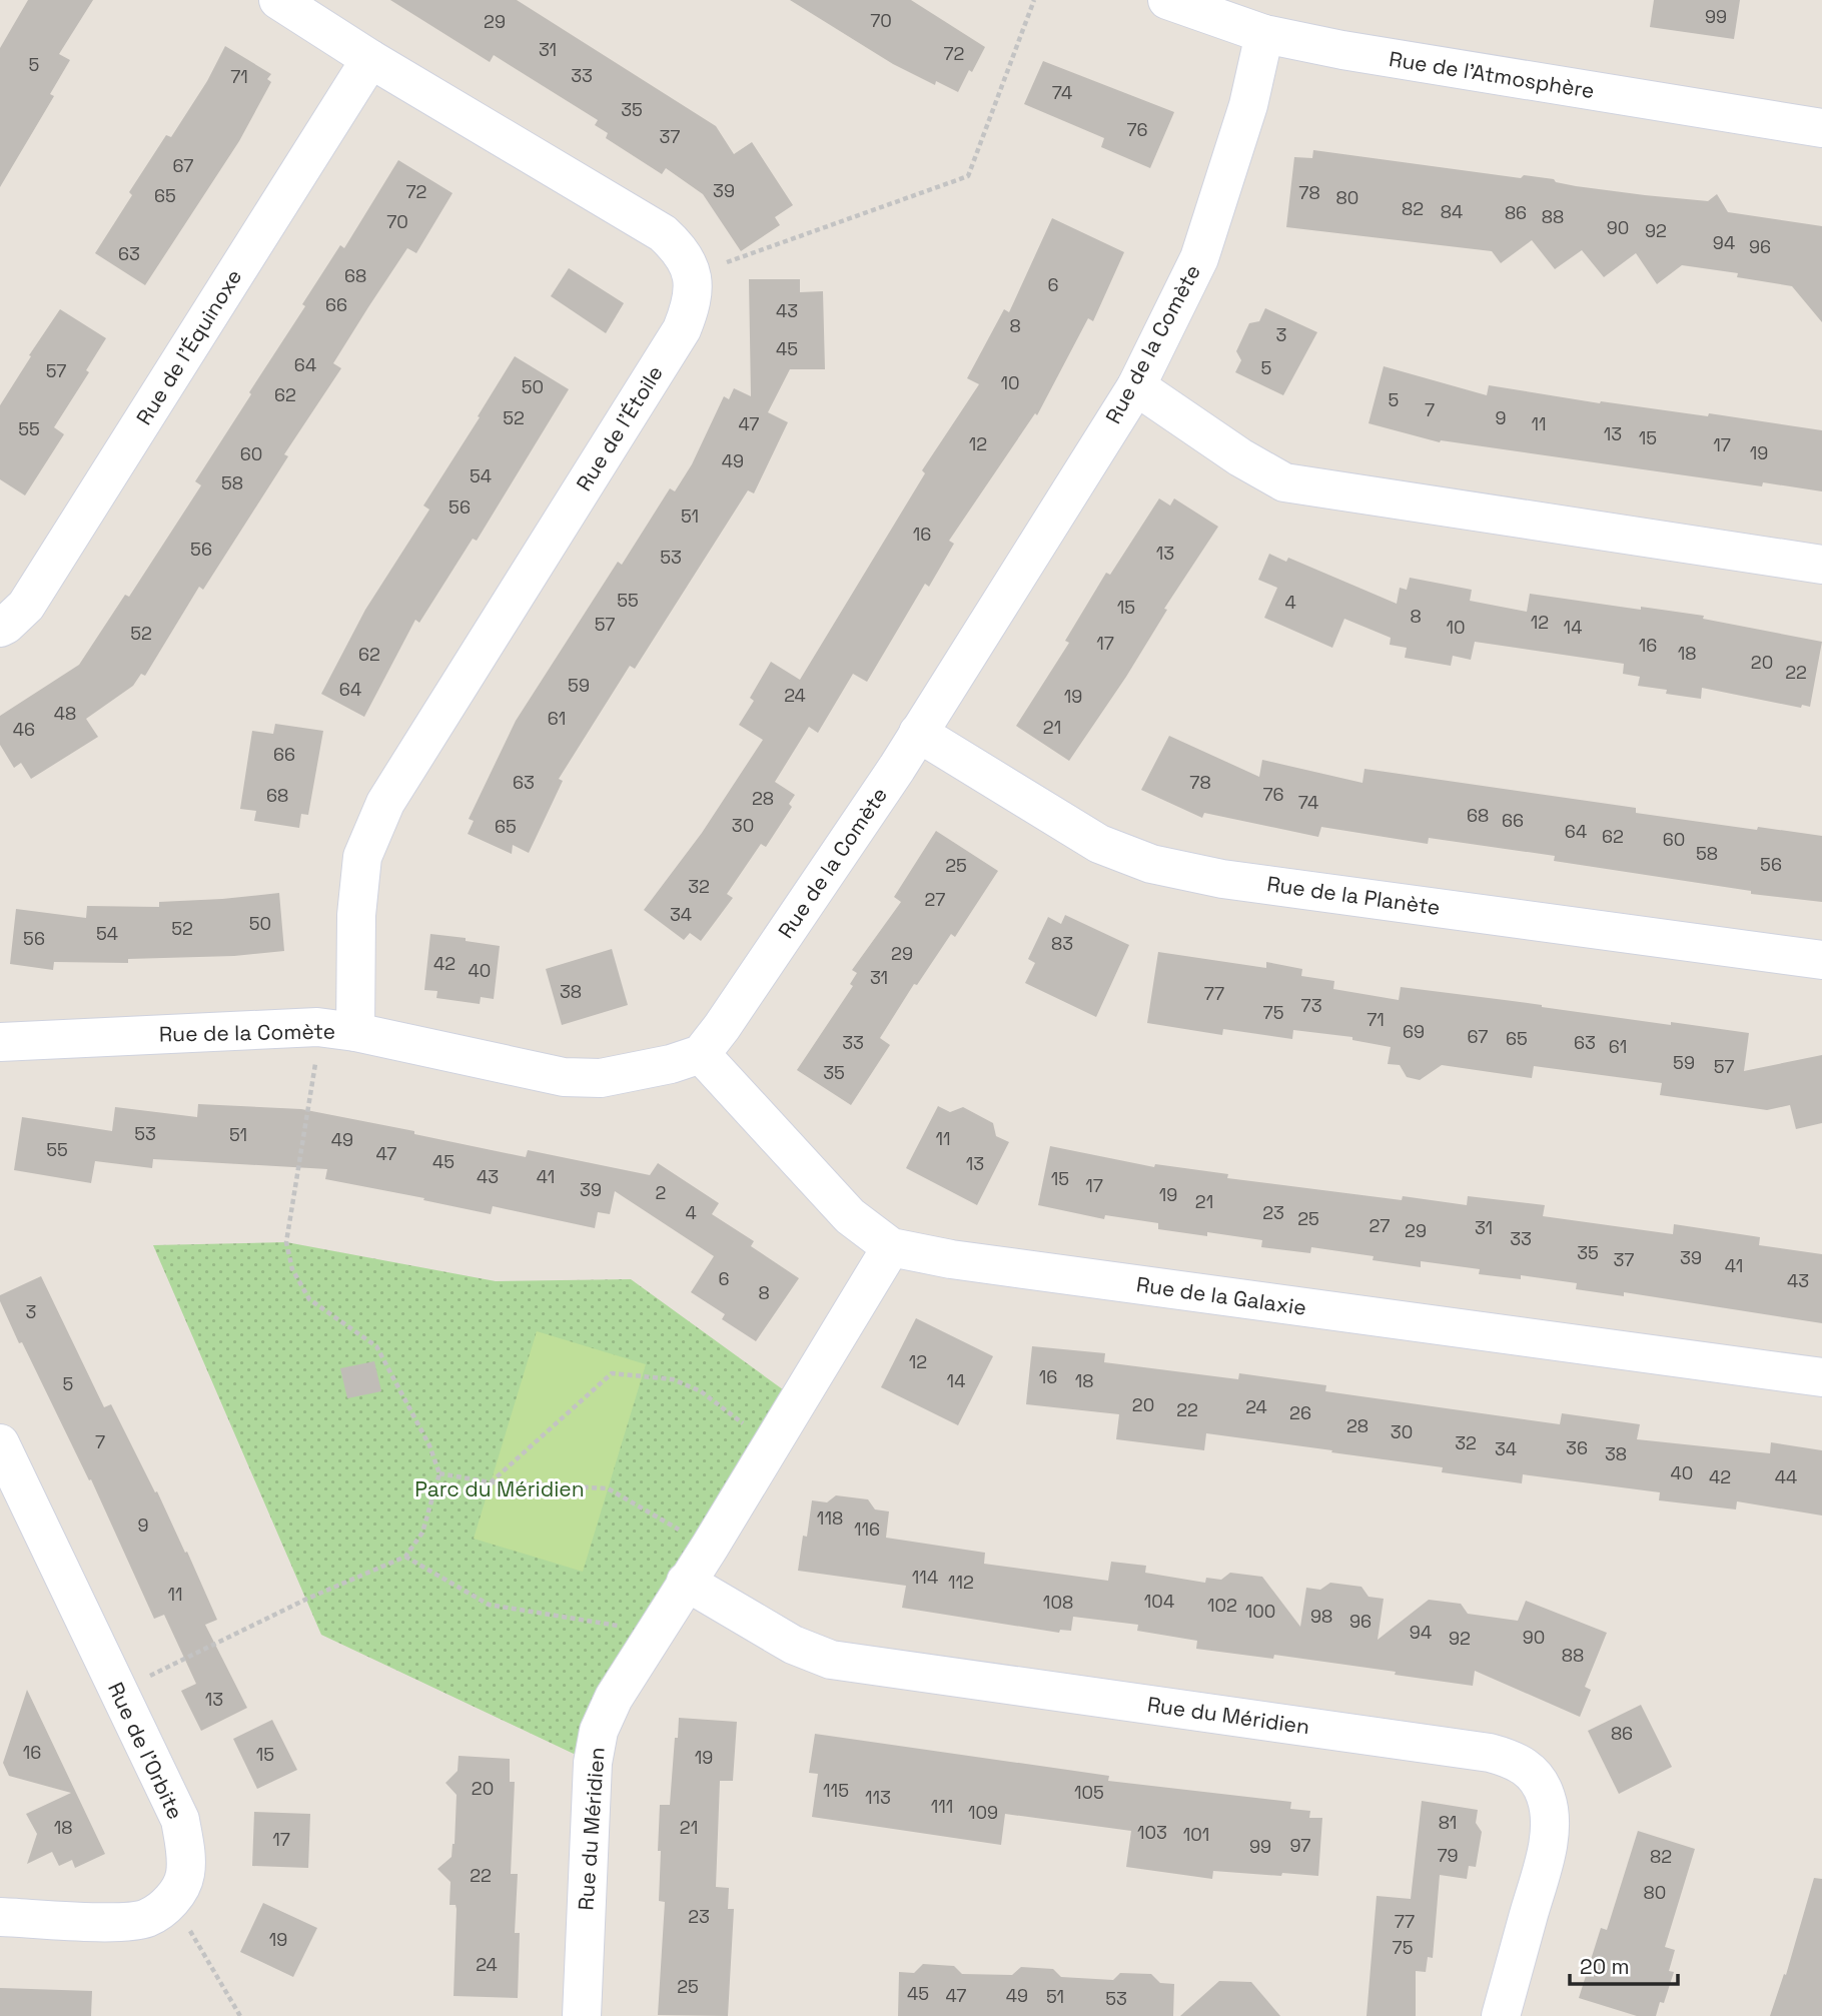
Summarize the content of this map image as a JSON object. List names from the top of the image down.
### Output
{
  "streets": {
    "street": [
      "Rue de l'Atmosphère",
      "Rue de la Comète",
      "Rue de l'Équinoxe",
      "Rue de l'Étoile",
      "Rue de la Planète",
      "Rue de la Galaxie",
      "Rue du Méridien",
      "Rue de l'Orbite"
    ]
  },
  "crossings": [
    ["Rue de l'Atmosphère", "Rue de la Comète"],
    ["Rue de la Comète", "Rue de l'Étoile"],
    ["Rue de la Comète", "Rue de la Planète"],
    ["Rue de la Comète", "Rue de la Galaxie"],
    ["Rue de la Galaxie", "Rue du Méridien"]
  ],
  "parks": ["Parc du Méridien"],
  "house_numbers": [
    "99",
    "70",
    "29",
    "31",
    "72",
    "5",
    "33",
    "71",
    "74",
    "35",
    "76",
    "37",
    "67",
    "39",
    "72",
    "78",
    "65",
    "80",
    "82",
    "84",
    "86",
    "88",
    "70",
    "90",
    "92",
    "94",
    "96",
    "63",
    "68",
    "6",
    "66",
    "43",
    "8",
    "3",
    "45",
    "64",
    "5",
    "57",
    "10",
    "50",
    "62",
    "5",
    "7",
    "52",
    "9",
    "47",
    "11",
    "55",
    "13",
    "15",
    "12",
    "17",
    "19",
    "60",
    "49",
    "54",
    "58",
    "56",
    "51",
    "16",
    "56",
    "13",
    "53",
    "55",
    "4",
    "15",
    "8",
    "12",
    "57",
    "10",
    "14",
    "52",
    "17",
    "16",
    "18",
    "62",
    "20",
    "22",
    "59",
    "64",
    "24",
    "19",
    "48",
    "61",
    "21",
    "46",
    "66",
    "63",
    "78",
    "76",
    "68",
    "28",
    "74",
    "68",
    "66",
    "30",
    "65",
    "64",
    "62",
    "60",
    "58",
    "56",
    "25",
    "32",
    "27",
    "34",
    "50",
    "52",
    "54",
    "56",
    "83",
    "29",
    "42",
    "40",
    "31",
    "38",
    "77",
    "73",
    "75",
    "71",
    "69",
    "67",
    "65",
    "33",
    "63",
    "61",
    "59",
    "57",
    "35",
    "53",
    "51",
    "11",
    "49",
    "55",
    "47",
    "45",
    "13",
    "43",
    "41",
    "15",
    "17",
    "39",
    "2",
    "19",
    "21",
    "4",
    "23",
    "25",
    "27",
    "31",
    "29",
    "33",
    "35",
    "39",
    "37",
    "41",
    "6",
    "43",
    "8",
    "3",
    "12",
    "16",
    "14",
    "18",
    "5",
    "20",
    "24",
    "22",
    "26",
    "28",
    "30",
    "7",
    "32",
    "36",
    "34",
    "38",
    "40",
    "42",
    "44",
    "118",
    "9",
    "116",
    "114",
    "112",
    "11",
    "104",
    "108",
    "102",
    "100",
    "98",
    "96",
    "94",
    "90",
    "92",
    "88",
    "13",
    "86",
    "16",
    "15",
    "19",
    "20",
    "115",
    "105",
    "113",
    "111",
    "109",
    "81",
    "18",
    "21",
    "103",
    "101",
    "17",
    "97",
    "99",
    "79",
    "82",
    "22",
    "80",
    "23",
    "77",
    "19",
    "75",
    "24",
    "25",
    "45",
    "47",
    "49",
    "51",
    "53"
  ],
  "scale_bar": "20 m"
}
